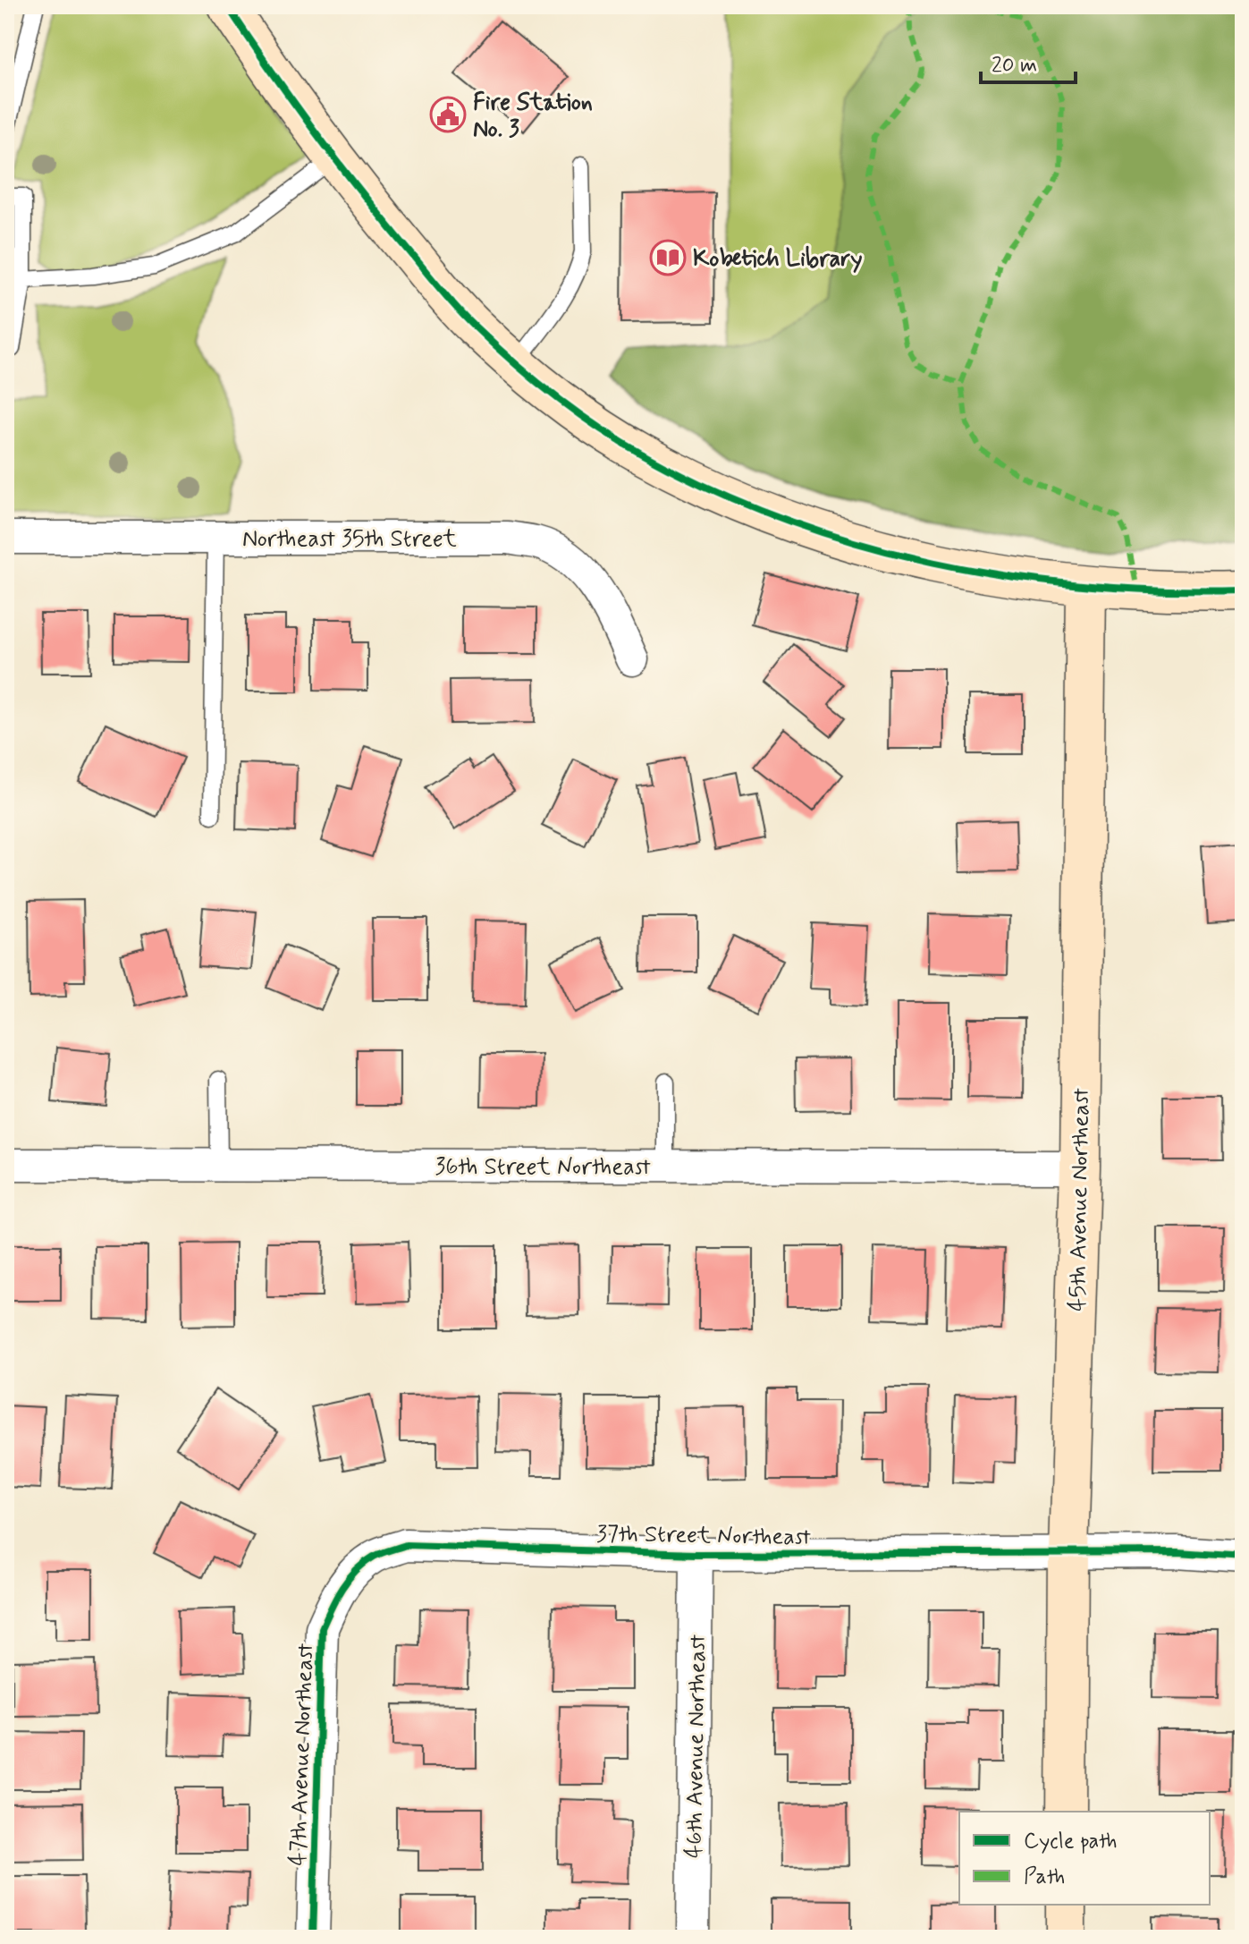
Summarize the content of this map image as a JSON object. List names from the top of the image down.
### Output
{
  "streets": {
    "street": [
      "Northeast 35th Street",
      "36th Street Northeast",
      "45th Avenue Northeast",
      "37th Street Northeast",
      "46th Avenue Northeast",
      "47th Avenue Northeast"
    ]
  },
  "crossings": [
    ["36th Street Northeast", "45th Avenue Northeast"],
    ["45th Avenue Northeast", "37th Street Northeast"],
    ["37th Street Northeast", "46th Avenue Northeast"],
    ["37th Street Northeast", "47th Avenue Northeast"]
  ],
  "places": {
    "public building": ["Fire Station No. 3"],
    "library": ["Kobetich Library"]
  },
  "legend": ["Cycle path", "Path"],
  "scale_bar": "20 m"
}
